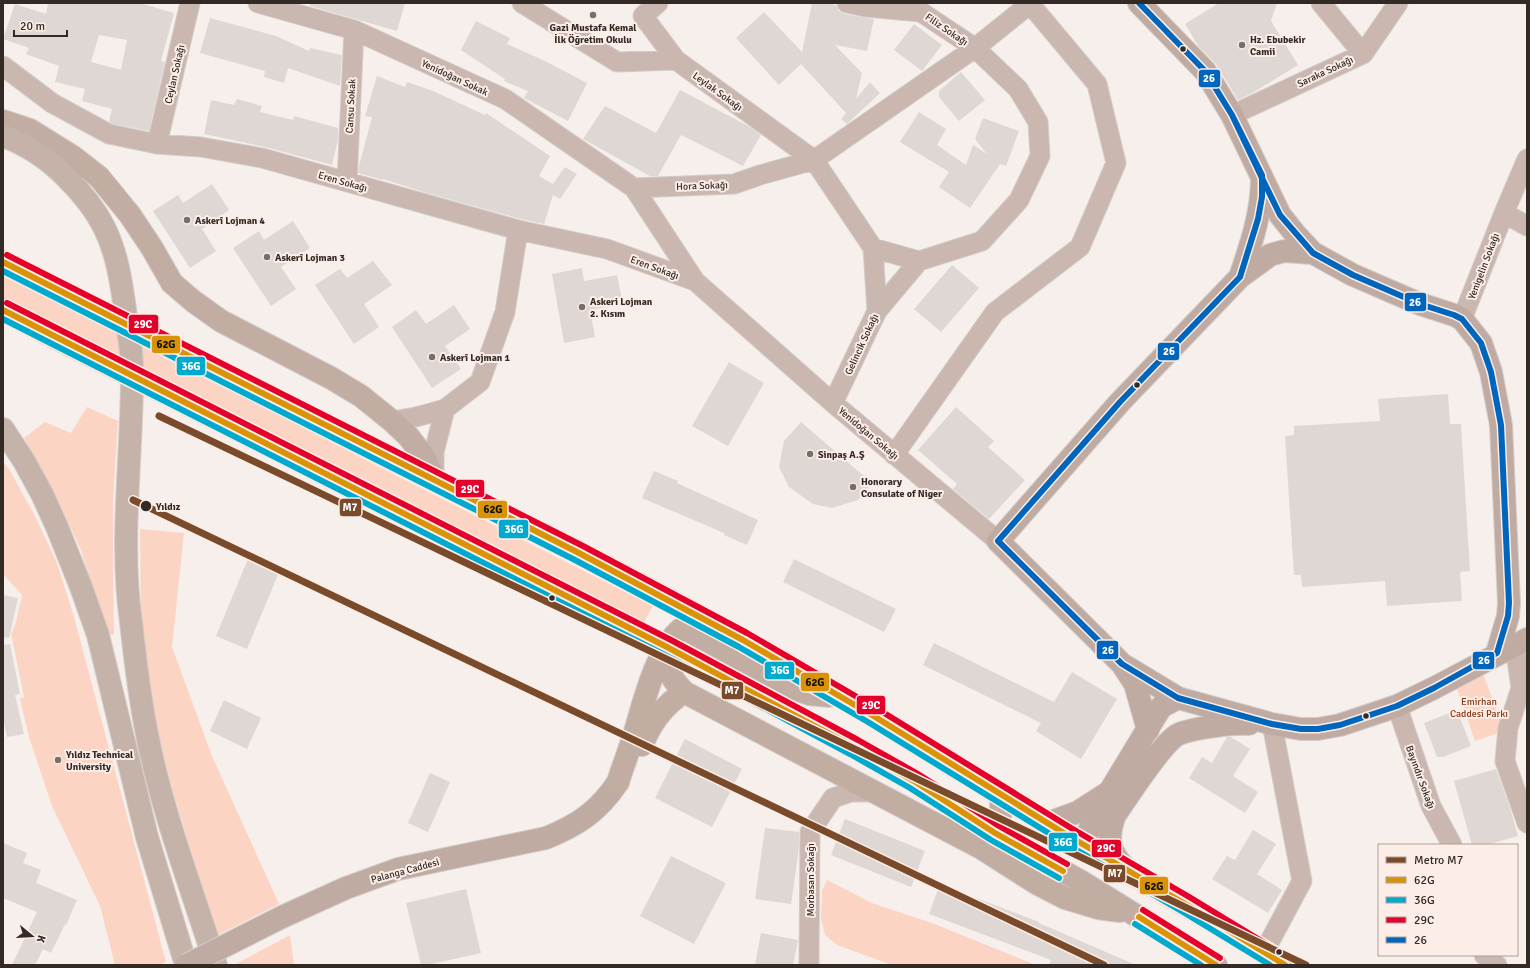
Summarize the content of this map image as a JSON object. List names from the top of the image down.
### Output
{
  "streets": {
    "street": [
      "Filiz Sokağı",
      "Saraka Sokağı",
      "Ceylan Sokağı",
      "Yenidoğan Sokak",
      "Leylak Sokağı",
      "Cansu Sokak",
      "Eren Sokağı",
      "Hora Sokağı",
      "Yenigelin Sokağı",
      "Gelincik Sokağı",
      "Yenidoğan Sokağı",
      "Bayındır Sokağı",
      "Palanga Caddesi",
      "Morbasan Sokağı"
    ]
  },
  "crossings": [
    ["Filiz Sokağı", "Hora Sokağı"],
    ["Ceylan Sokağı", "Eren Sokağı"],
    ["Yenidoğan Sokak", "Cansu Sokak"],
    ["Yenidoğan Sokak", "Hora Sokağı"],
    ["Yenidoğan Sokak", "Yenidoğan Sokağı"],
    ["Leylak Sokağı", "Hora Sokağı"],
    ["Leylak Sokağı", "Gelincik Sokağı"],
    ["Cansu Sokak", "Eren Sokağı"],
    ["Eren Sokağı", "Yenidoğan Sokağı"],
    ["Hora Sokağı", "Yenidoğan Sokağı"],
    ["Gelincik Sokağı", "Yenidoğan Sokağı"]
  ],
  "parks": ["Emirhan Caddesi Parkı"],
  "places": [
    "Gazi Mustafa Kemal İlk Öğretim Okulu",
    "Hz. Ebubekir Camii",
    "Askerî Lojman 4",
    "Askerî Lojman 3",
    "Askeri Lojman 2. Kısım",
    "Askerî Lojman 1",
    "Sinpaş A.Ş",
    "Honorary Consulate of Niger",
    "Yıldız",
    "Yıldız Technical University"
  ],
  "lines": [
    "transit line 26",
    "transit line 29C",
    "transit line 62G",
    "transit line 36G",
    "metro line M7"
  ],
  "legend": [
    "Metro M7",
    "62G",
    "36G",
    "29C",
    "26"
  ],
  "scale_bar": "20 m",
  "north": "right"
}
